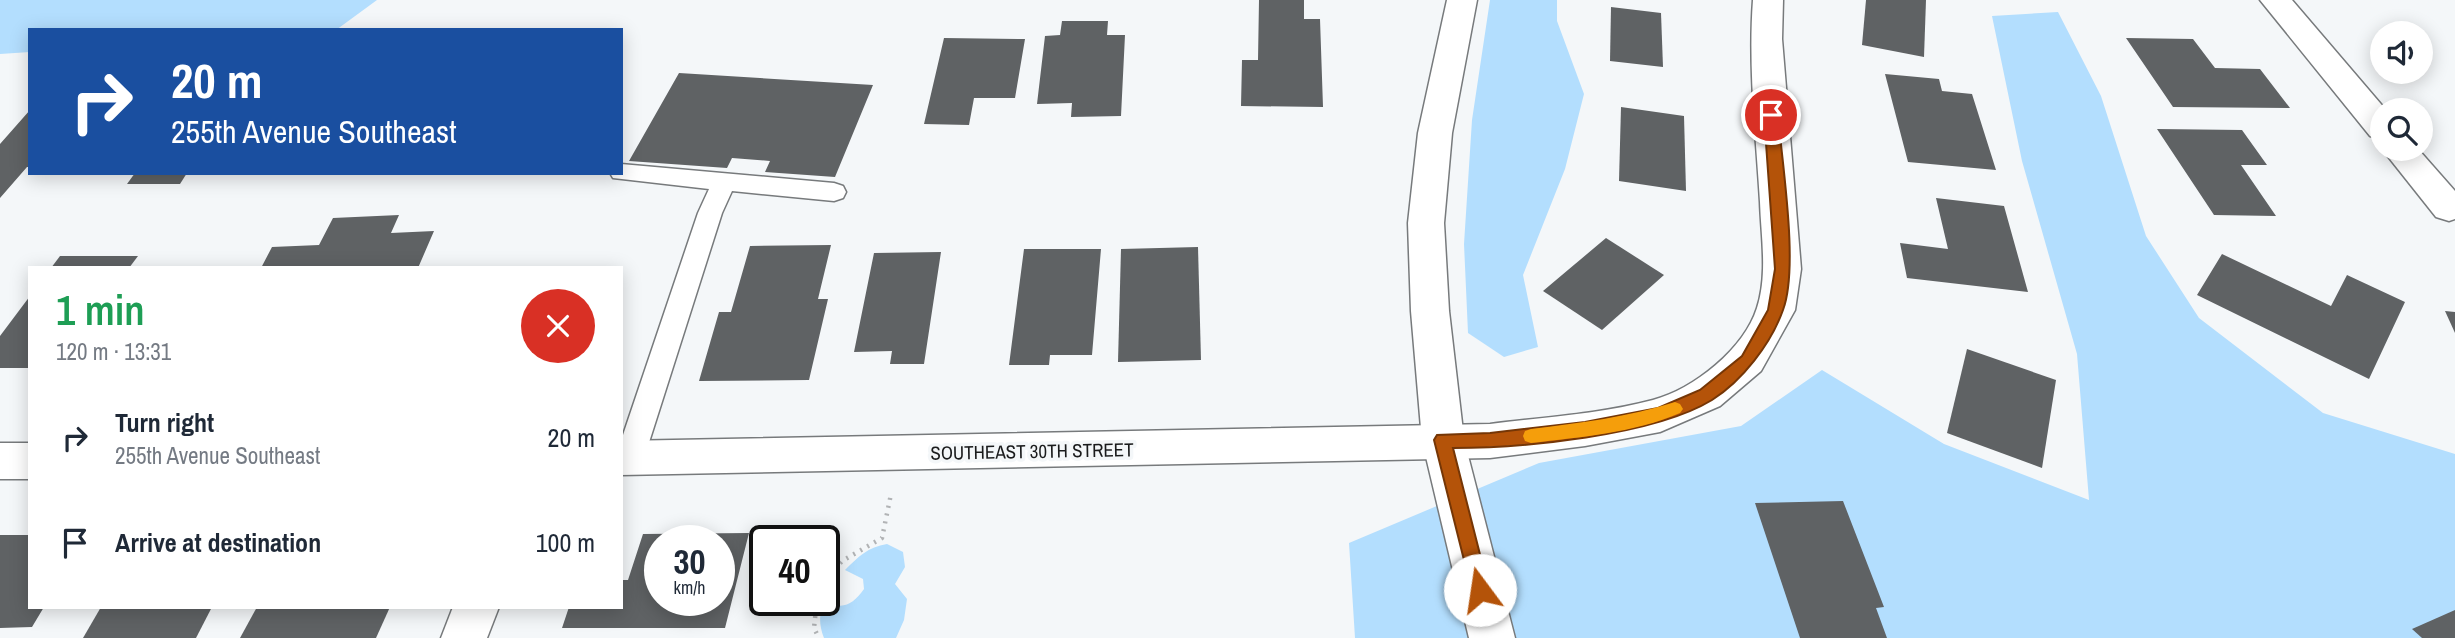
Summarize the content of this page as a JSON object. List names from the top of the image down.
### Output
{
  "streets": {
    "street": ["SOUTHEAST 30TH STREET"]
  },
  "page": {
    "turn": ["20 m", "255th Avenue Southeast"],
    "heading": ["1 min", "120 m · 13:31"],
    "list": [
      {
        "name": "Turn right",
        "note": "255th Avenue Southeast",
        "value": "20 m"
      },
      {
        "name": "Arrive at destination",
        "value": "100 m"
      }
    ],
    "speed": "30 km/h",
    "limit": "40"
  }
}
